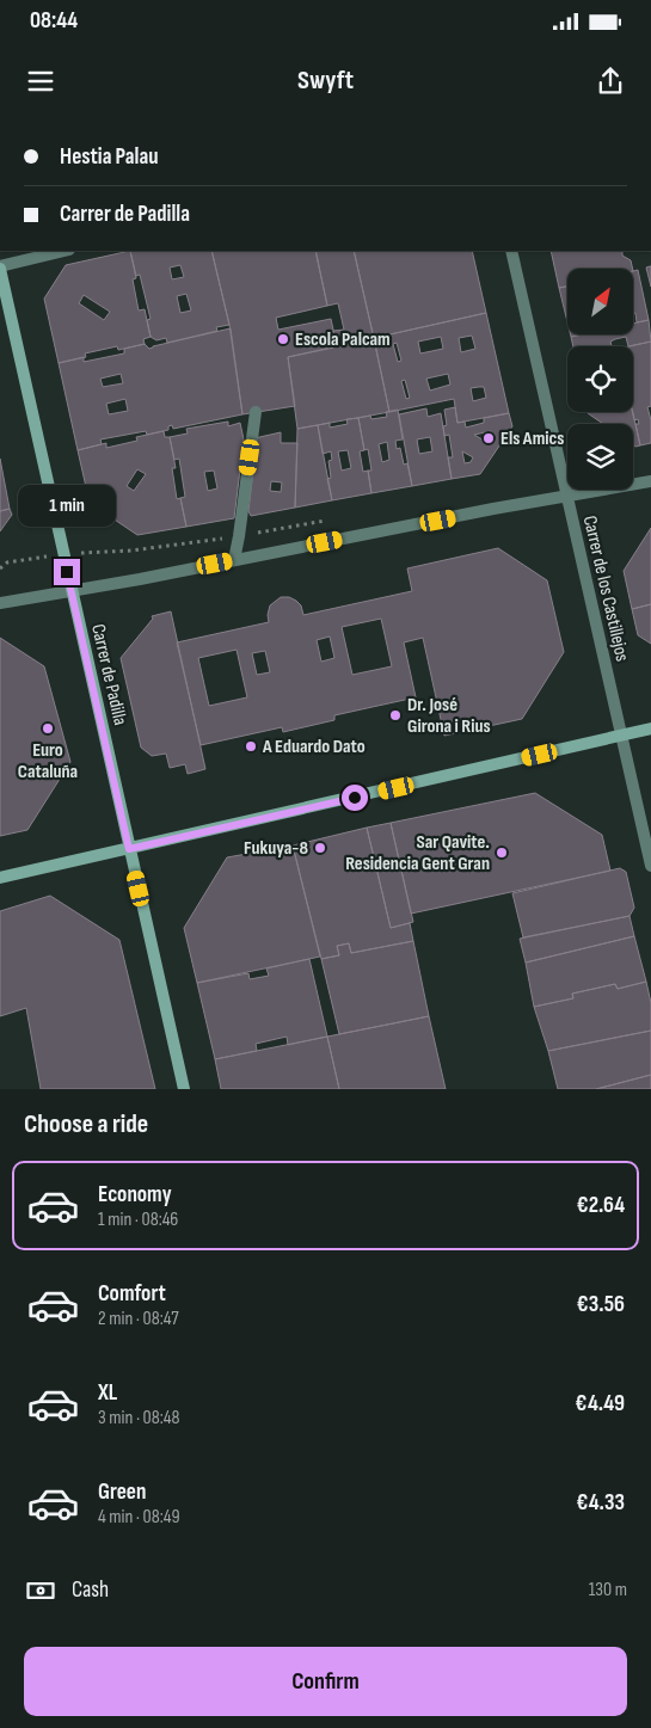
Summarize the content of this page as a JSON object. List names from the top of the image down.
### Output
{
  "streets": {
    "main road": ["Carrer de Padilla"],
    "street": ["Carrer de los Castillejos"]
  },
  "places": [
    "Escola Palcam",
    "Els Amics",
    "Dr. José Girona i Rius",
    "Euro Cataluña",
    "A Eduardo Dato",
    "Fukuya-8",
    "Sar Qavite. Residencia Gent Gran"
  ],
  "north": "top right",
  "page": {
    "status": "08:44",
    "header": "Swyft",
    "banner": ["Hestia Palau", "Carrer de Padilla"],
    "bubble": "1 min",
    "heading": "Choose a ride",
    "list": [
      {
        "name": "Economy",
        "note": "1 min · 08:46",
        "value": "€2.64"
      },
      {
        "name": "Comfort",
        "note": "2 min · 08:47",
        "value": "€3.56"
      },
      {
        "name": "XL",
        "note": "3 min · 08:48",
        "value": "€4.49"
      },
      {
        "name": "Green",
        "note": "4 min · 08:49",
        "value": "€4.33"
      }
    ],
    "pay": ["Cash", "130 m"],
    "buttons": "Confirm"
  }
}
